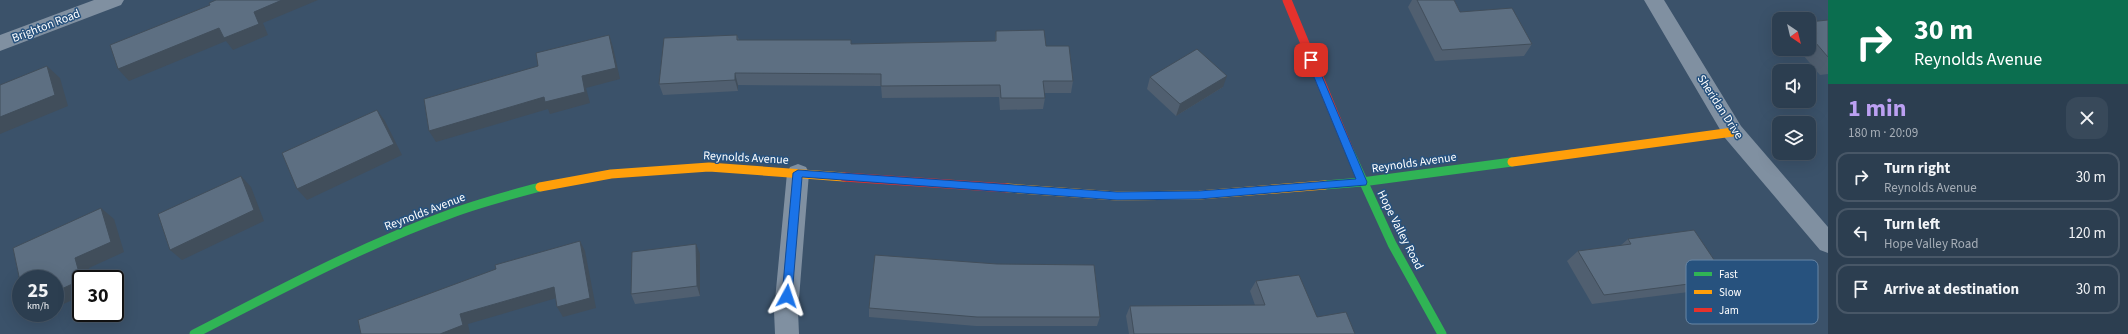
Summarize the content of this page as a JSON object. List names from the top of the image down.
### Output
{
  "streets": {
    "street": [
      "Brighton Road",
      "Sheridan Drive",
      "Reynolds Avenue",
      "Hope Valley Road"
    ]
  },
  "crossings": [
    ["Sheridan Drive", "Reynolds Avenue"],
    ["Reynolds Avenue", "Hope Valley Road"]
  ],
  "legend": ["Fast", "Slow", "Jam"],
  "north": "bottom right",
  "page": {
    "turn": ["30 m", "Reynolds Avenue"],
    "heading": ["1 min", "180 m · 20:09"],
    "list": [
      {
        "name": "Turn right",
        "note": "Reynolds Avenue",
        "value": "30 m"
      },
      {
        "name": "Turn left",
        "note": "Hope Valley Road",
        "value": "120 m"
      },
      {
        "name": "Arrive at destination",
        "value": "30 m"
      }
    ],
    "speed": "25 km/h",
    "limit": "30"
  }
}
